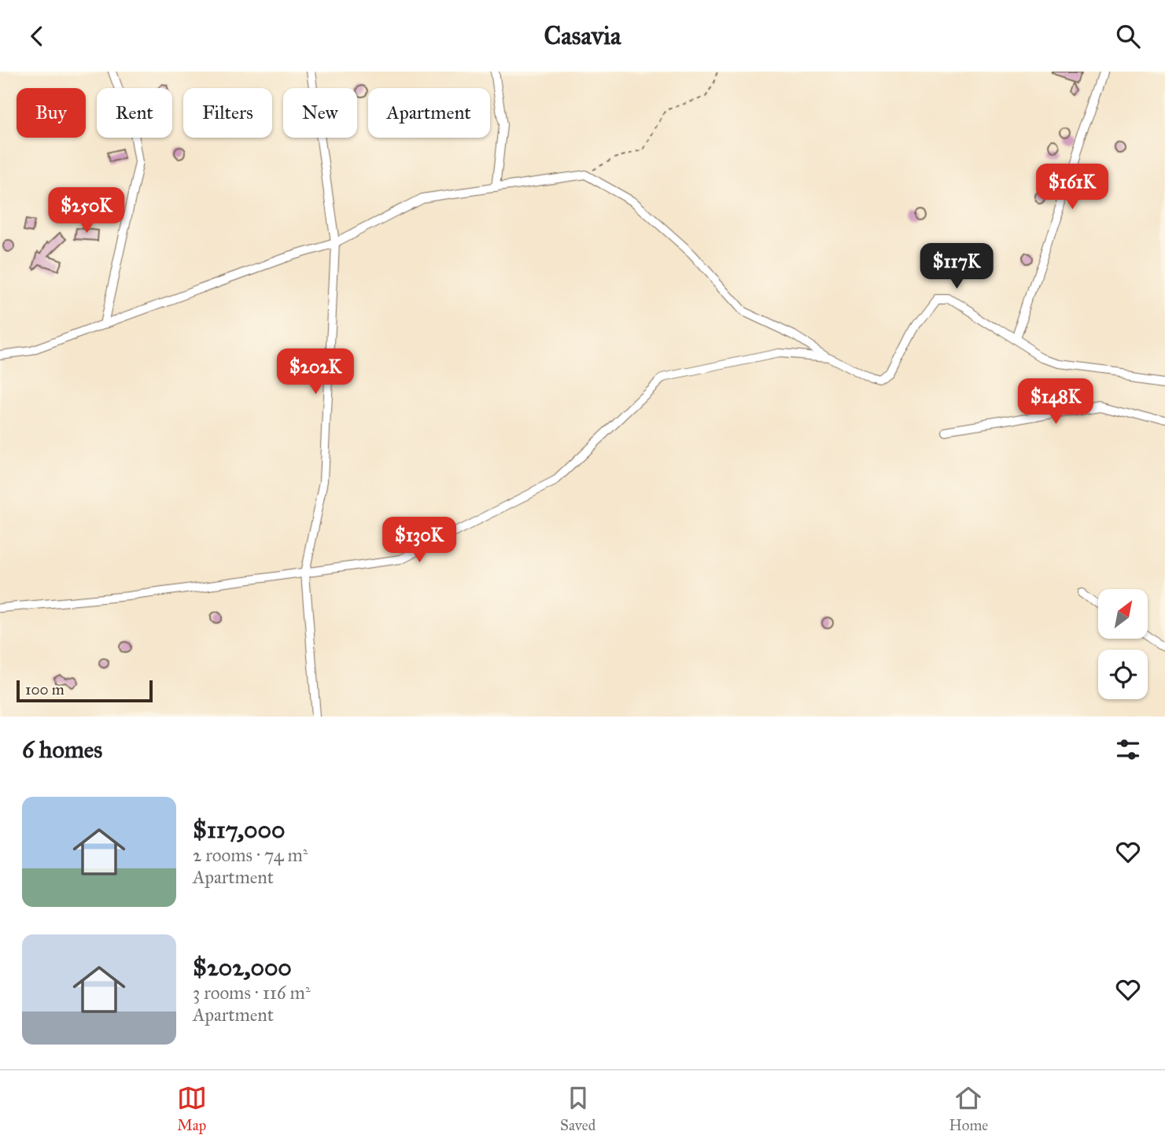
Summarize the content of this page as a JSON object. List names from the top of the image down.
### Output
{
  "scale_bar": "100 m",
  "north": "top right",
  "page": {
    "header": "Casavia",
    "chip": [
      "Buy",
      "Rent",
      "Filters",
      "New",
      "Apartment"
    ],
    "price": [
      "$161K",
      "$250K",
      "$117K",
      "$202K",
      "$148K",
      "$130K"
    ],
    "scale": "100 m",
    "heading": "6 homes",
    "list": [
      {
        "name": "$117,000",
        "note": "2 rooms · 74 m² · Apartment"
      },
      {
        "name": "$202,000",
        "note": "3 rooms · 116 m² · Apartment"
      }
    ],
    "tabs": ["Map", "Saved", "Home"]
  }
}
